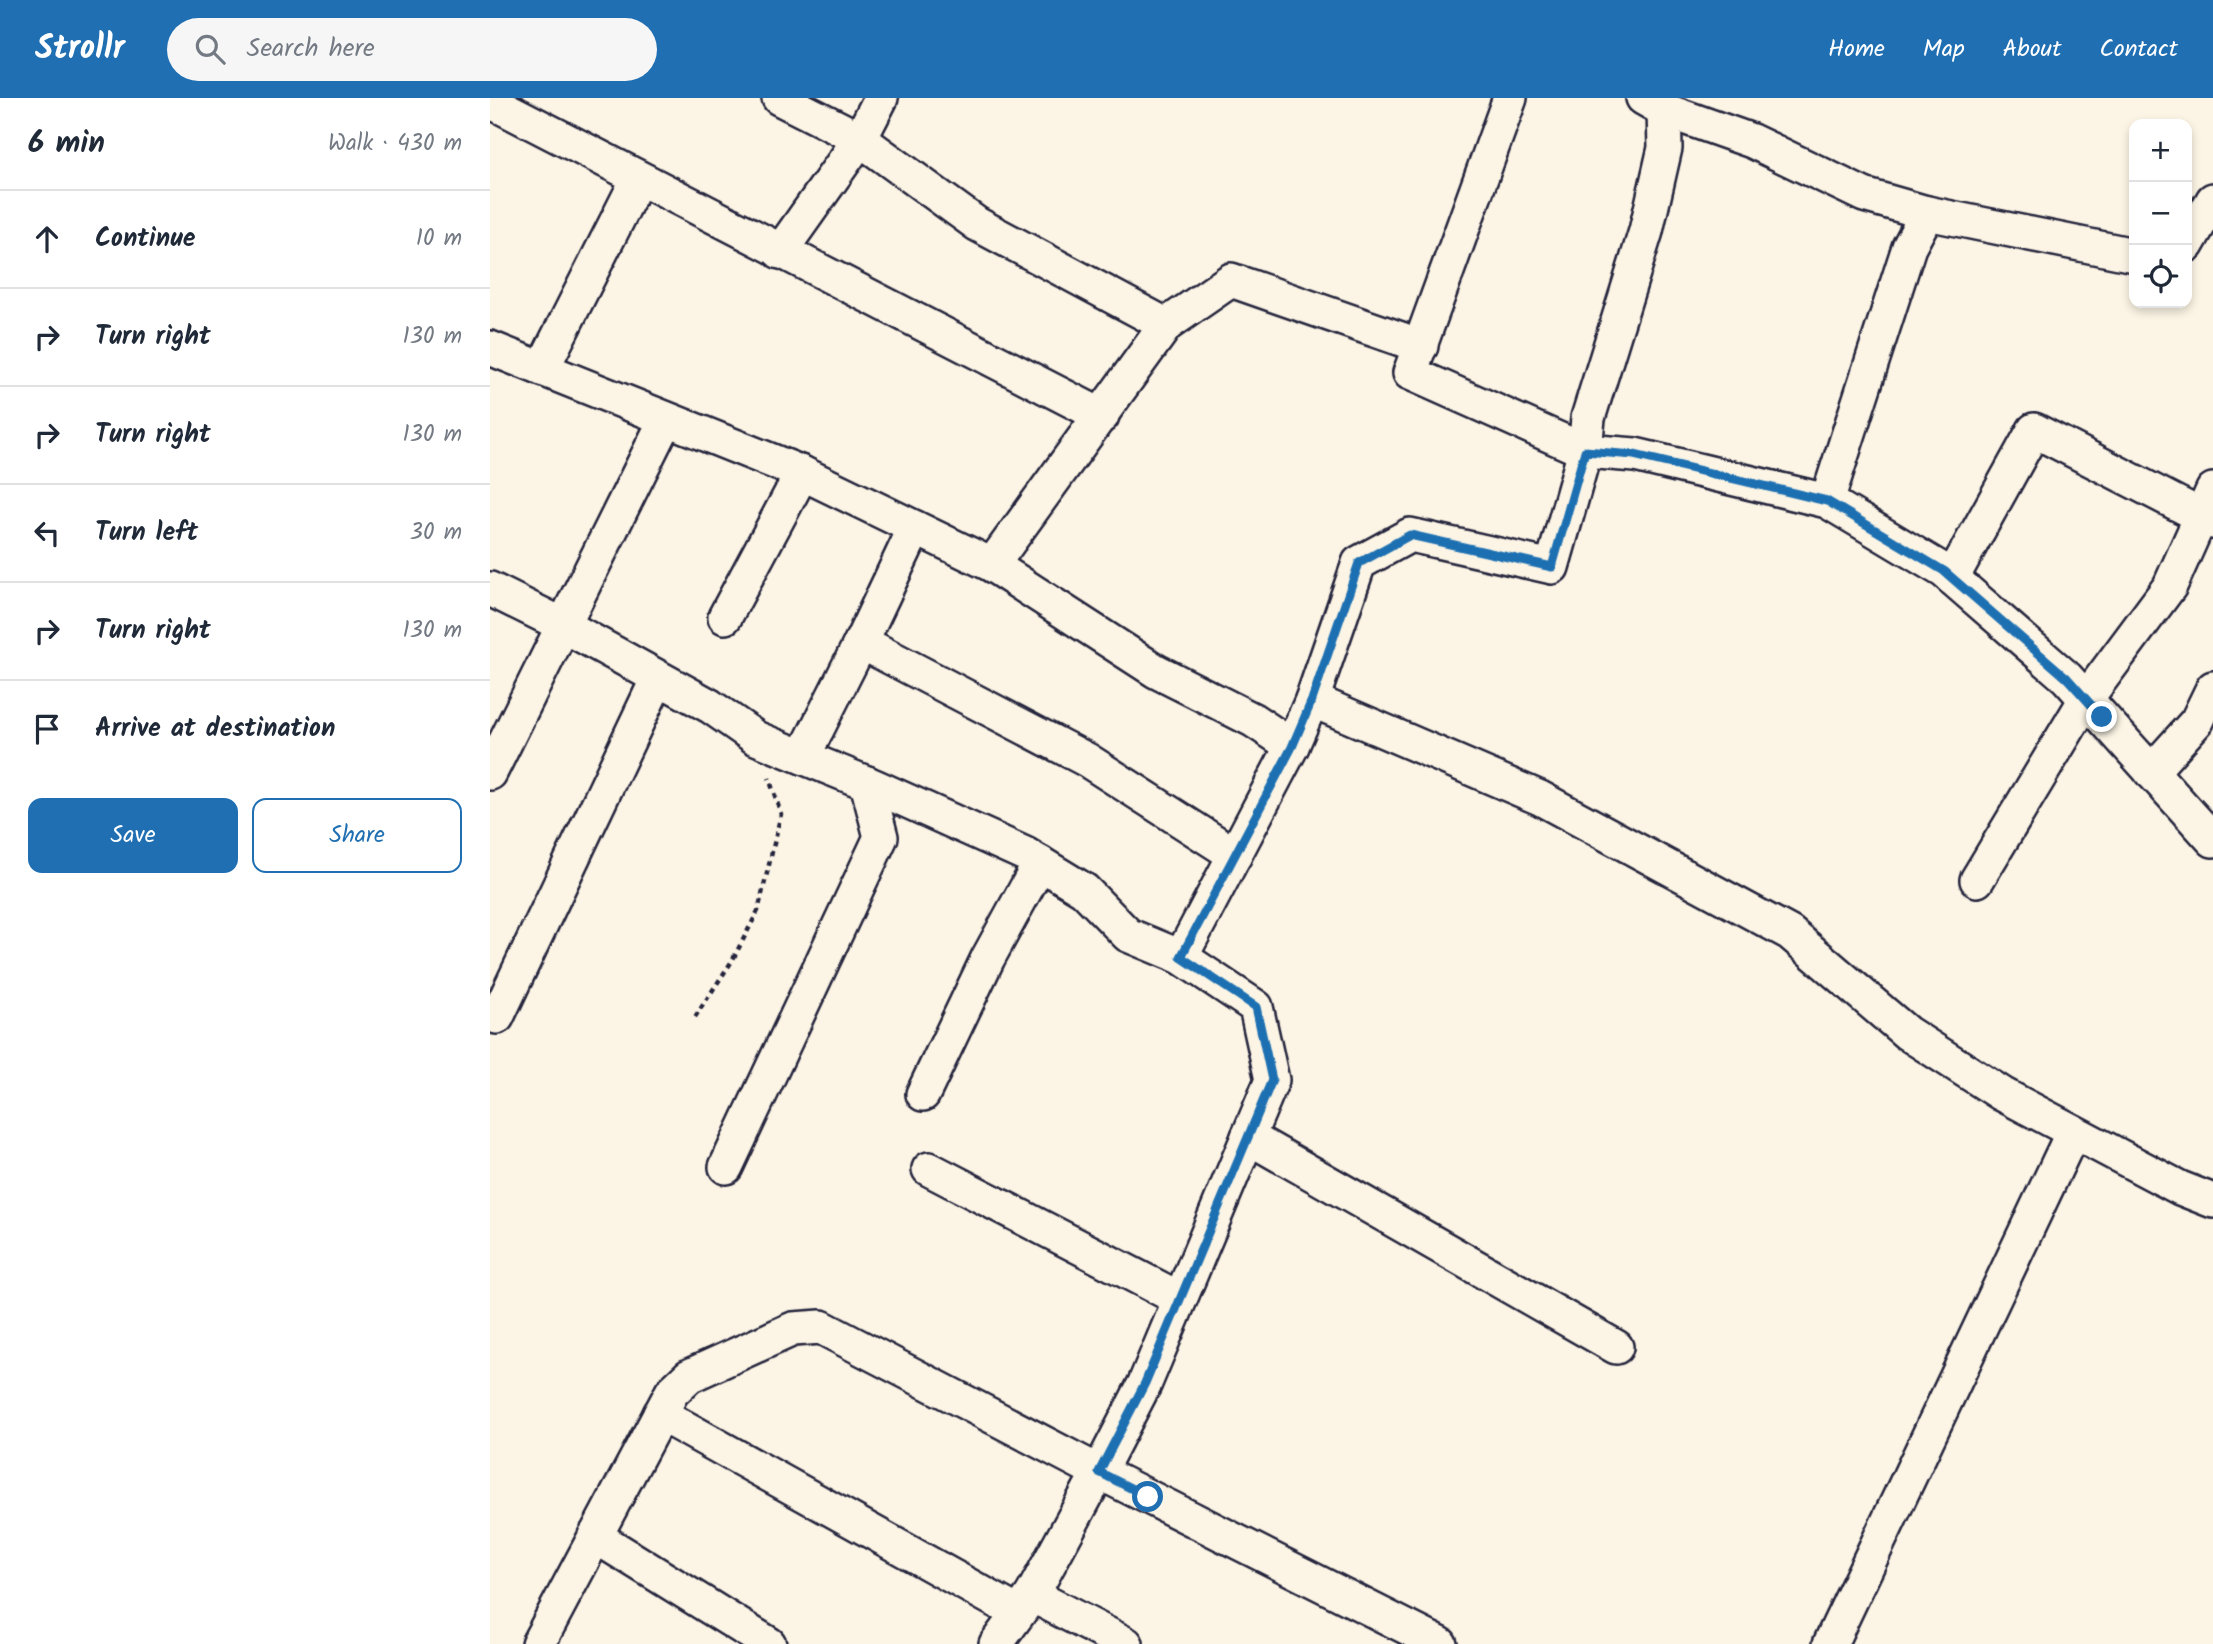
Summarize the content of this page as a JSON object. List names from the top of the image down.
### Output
{
  "page": {
    "header": "Strollr",
    "search": "Search here",
    "nav": [
      "Home",
      "Map",
      "About",
      "Contact"
    ],
    "heading": ["6 min", "Walk · 430 m"],
    "map_buttons": ["+", "−"],
    "list": [
      ["Continue", "10 m"],
      ["Turn right", "130 m"],
      ["Turn right", "130 m"],
      ["Turn left", "30 m"],
      ["Turn right", "130 m"],
      "Arrive at destination"
    ],
    "buttons": ["Save", "Share"]
  }
}
